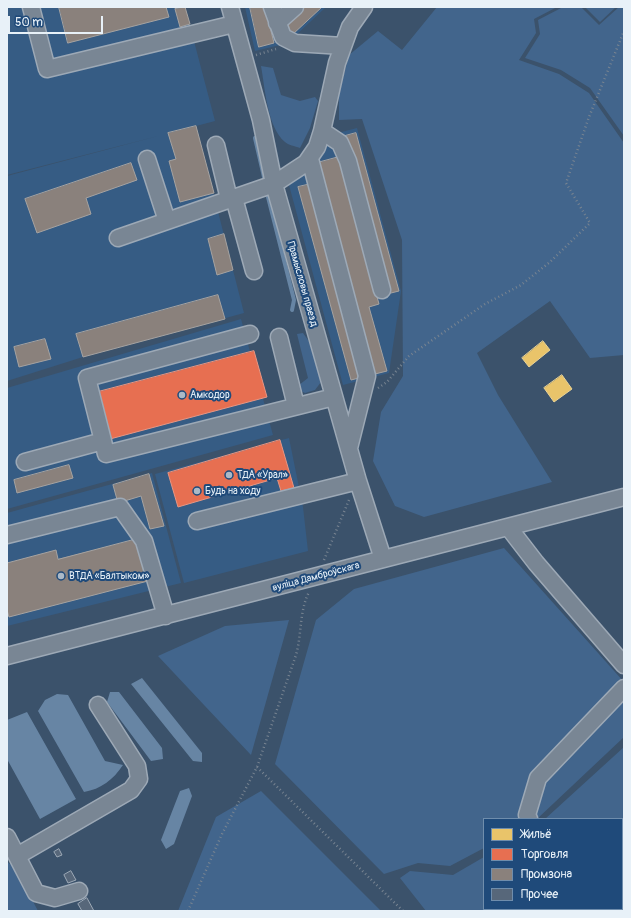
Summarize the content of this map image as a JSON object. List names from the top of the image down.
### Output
{
  "streets": {
    "street": ["Прамысловы праезд", "вуліца Дамброўскага"]
  },
  "crossings": [
    ["Прамысловы праезд", "вуліца Дамброўскага"]
  ],
  "places": [
    "Амкодор",
    "ТДА «Урал»",
    "Будь на ходу",
    "ВТДА «Балтыком»"
  ],
  "legend": [
    "Жильё",
    "Торговля",
    "Промзона",
    "Прочее"
  ],
  "scale_bar": "50 m"
}
